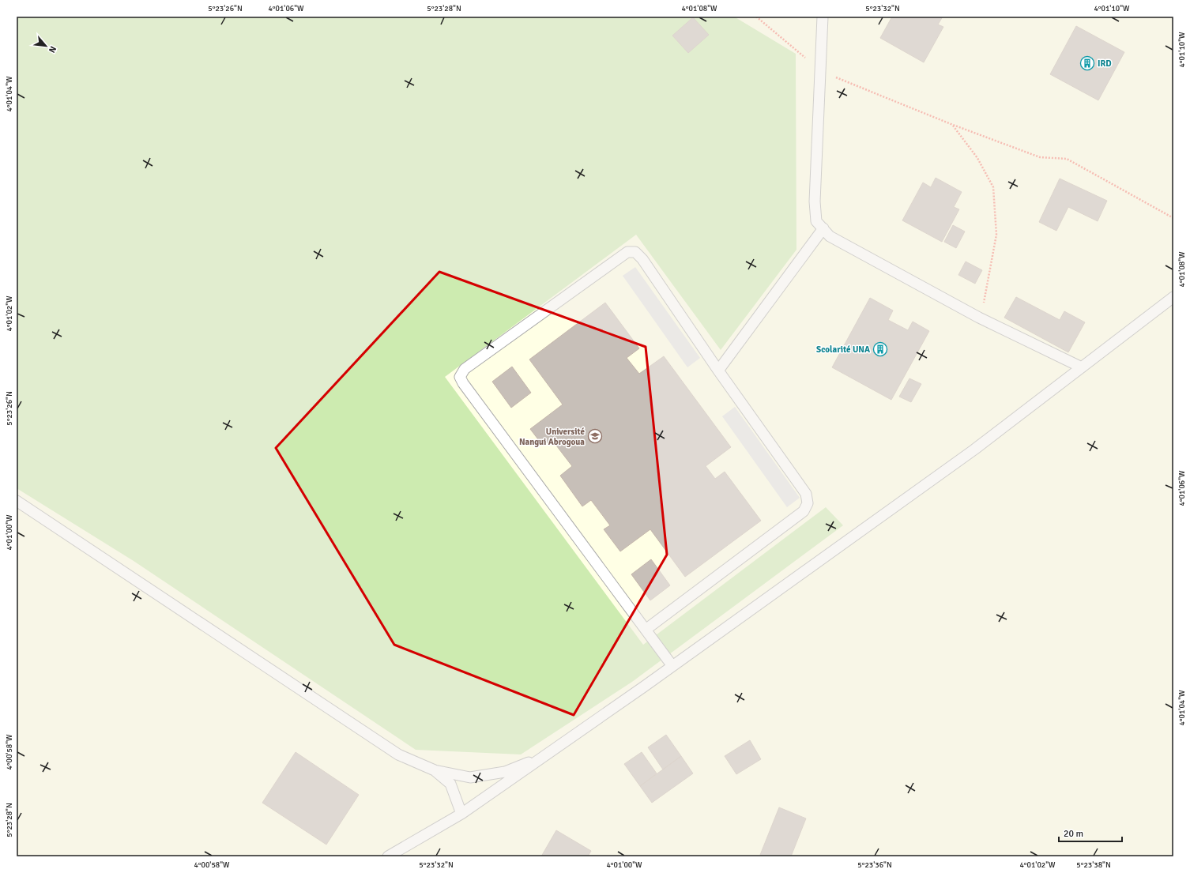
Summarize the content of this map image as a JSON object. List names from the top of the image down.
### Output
{
  "places": {
    "building": ["IRD", "Scolarité UNA"],
    "school or university": ["Université Nangui Abrogoua"]
  },
  "scale_bar": "20 m",
  "north": "bottom right",
  "coordinates": [
    "5°23'26\"N",
    "4°01'06\"W",
    "5°23'28\"N",
    "4°01'08\"W",
    "5°23'32\"N",
    "4°01'10\"W",
    "4°01'04\"W",
    "4°01'02\"W",
    "4°01'00\"W",
    "4°00'58\"W",
    "5°23'36\"N",
    "5°23'38\"N"
  ]
}
